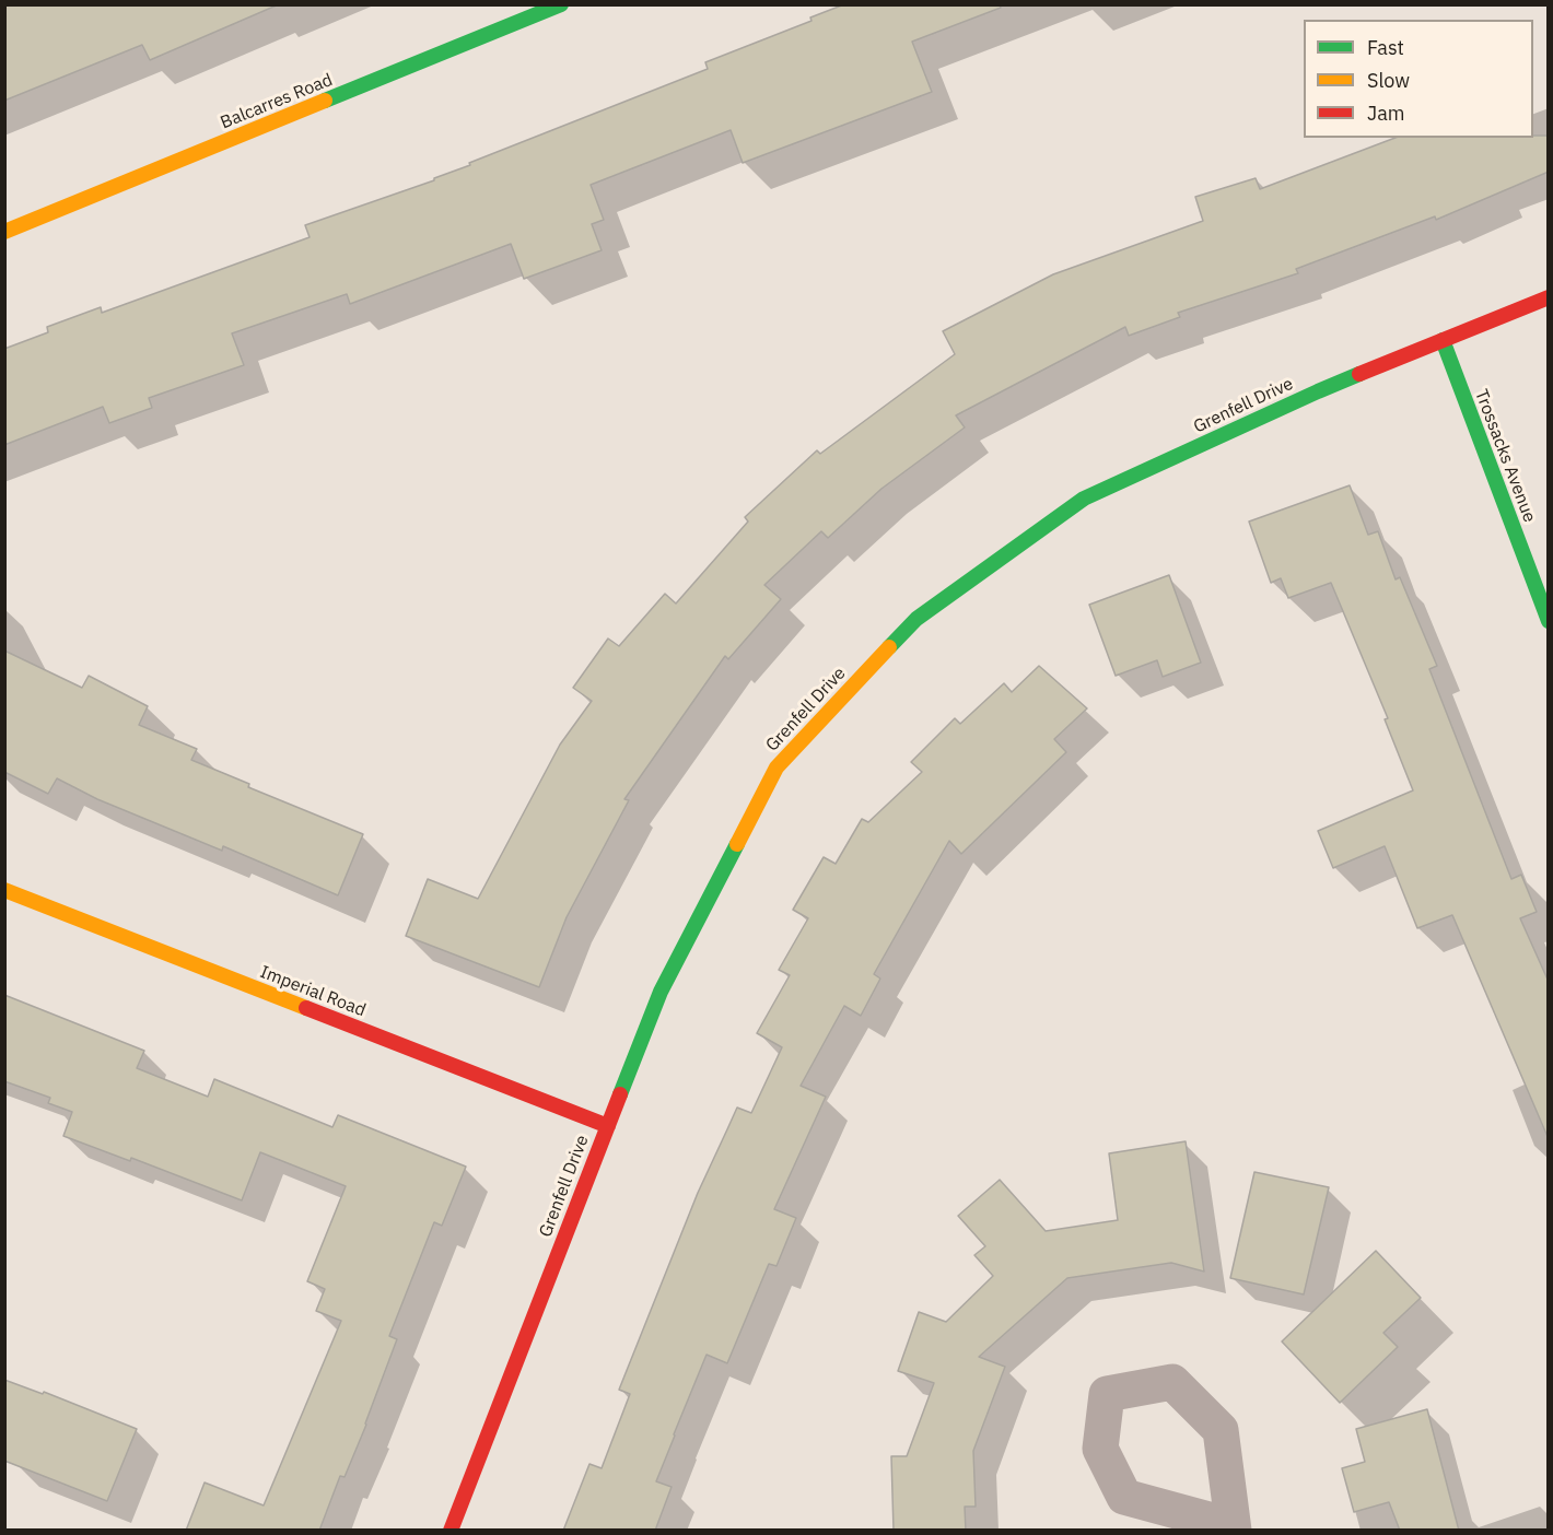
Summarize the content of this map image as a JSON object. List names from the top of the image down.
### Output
{
  "streets": {
    "street": [
      "Balcarres Road",
      "Grenfell Drive",
      "Trossacks Avenue",
      "Imperial Road"
    ]
  },
  "crossings": [
    ["Grenfell Drive", "Trossacks Avenue"],
    ["Grenfell Drive", "Imperial Road"]
  ],
  "legend": ["Fast", "Slow", "Jam"]
}
